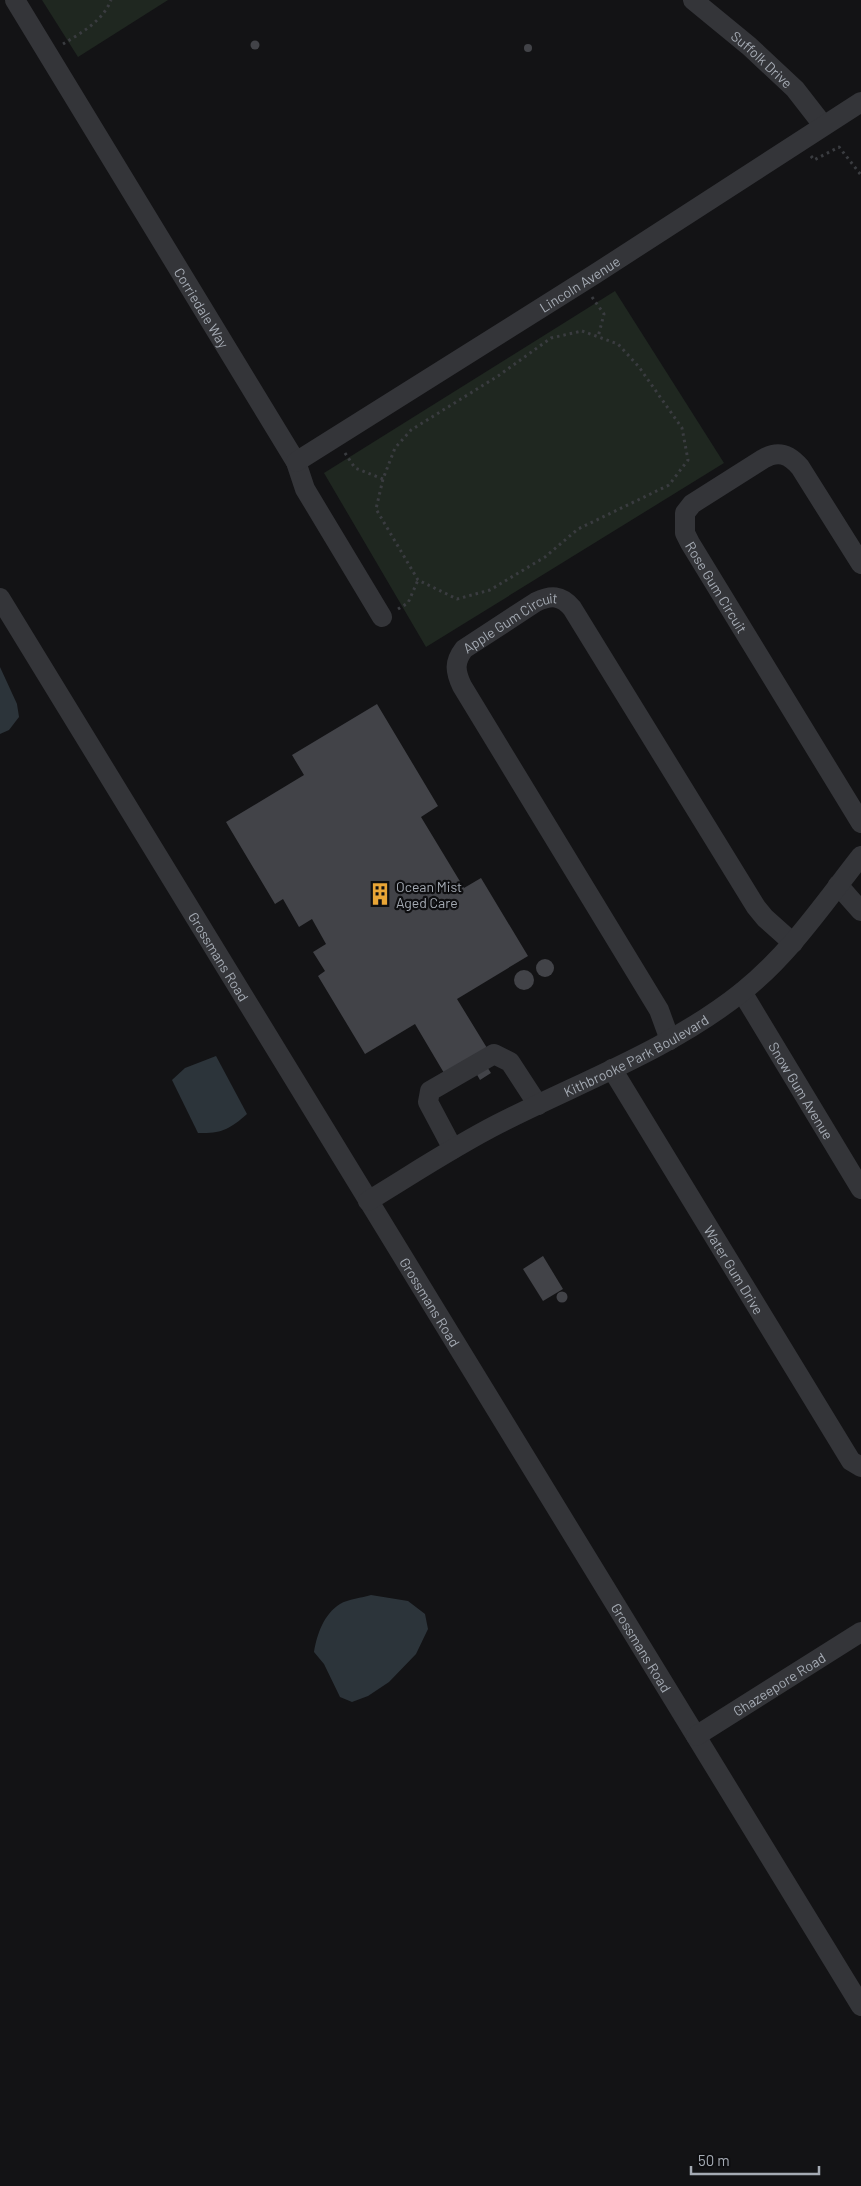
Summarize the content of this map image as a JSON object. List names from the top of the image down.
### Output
{
  "streets": {
    "street": [
      "Suffolk Drive",
      "Lincoln Avenue",
      "Corriedale Way",
      "Rose Gum Circuit",
      "Apple Gum Circuit",
      "Grossmans Road",
      "Kithbrooke Park Boulevard",
      "Snow Gum Avenue",
      "Water Gum Drive",
      "Ghazeepore Road"
    ]
  },
  "crossings": [
    ["Suffolk Drive", "Lincoln Avenue"],
    ["Lincoln Avenue", "Corriedale Way"],
    ["Apple Gum Circuit", "Kithbrooke Park Boulevard"],
    ["Grossmans Road", "Kithbrooke Park Boulevard"],
    ["Grossmans Road", "Ghazeepore Road"],
    ["Kithbrooke Park Boulevard", "Snow Gum Avenue"],
    ["Kithbrooke Park Boulevard", "Water Gum Drive"]
  ],
  "places": {
    "building": ["Ocean Mist Aged Care"]
  },
  "scale_bar": "50 m"
}
